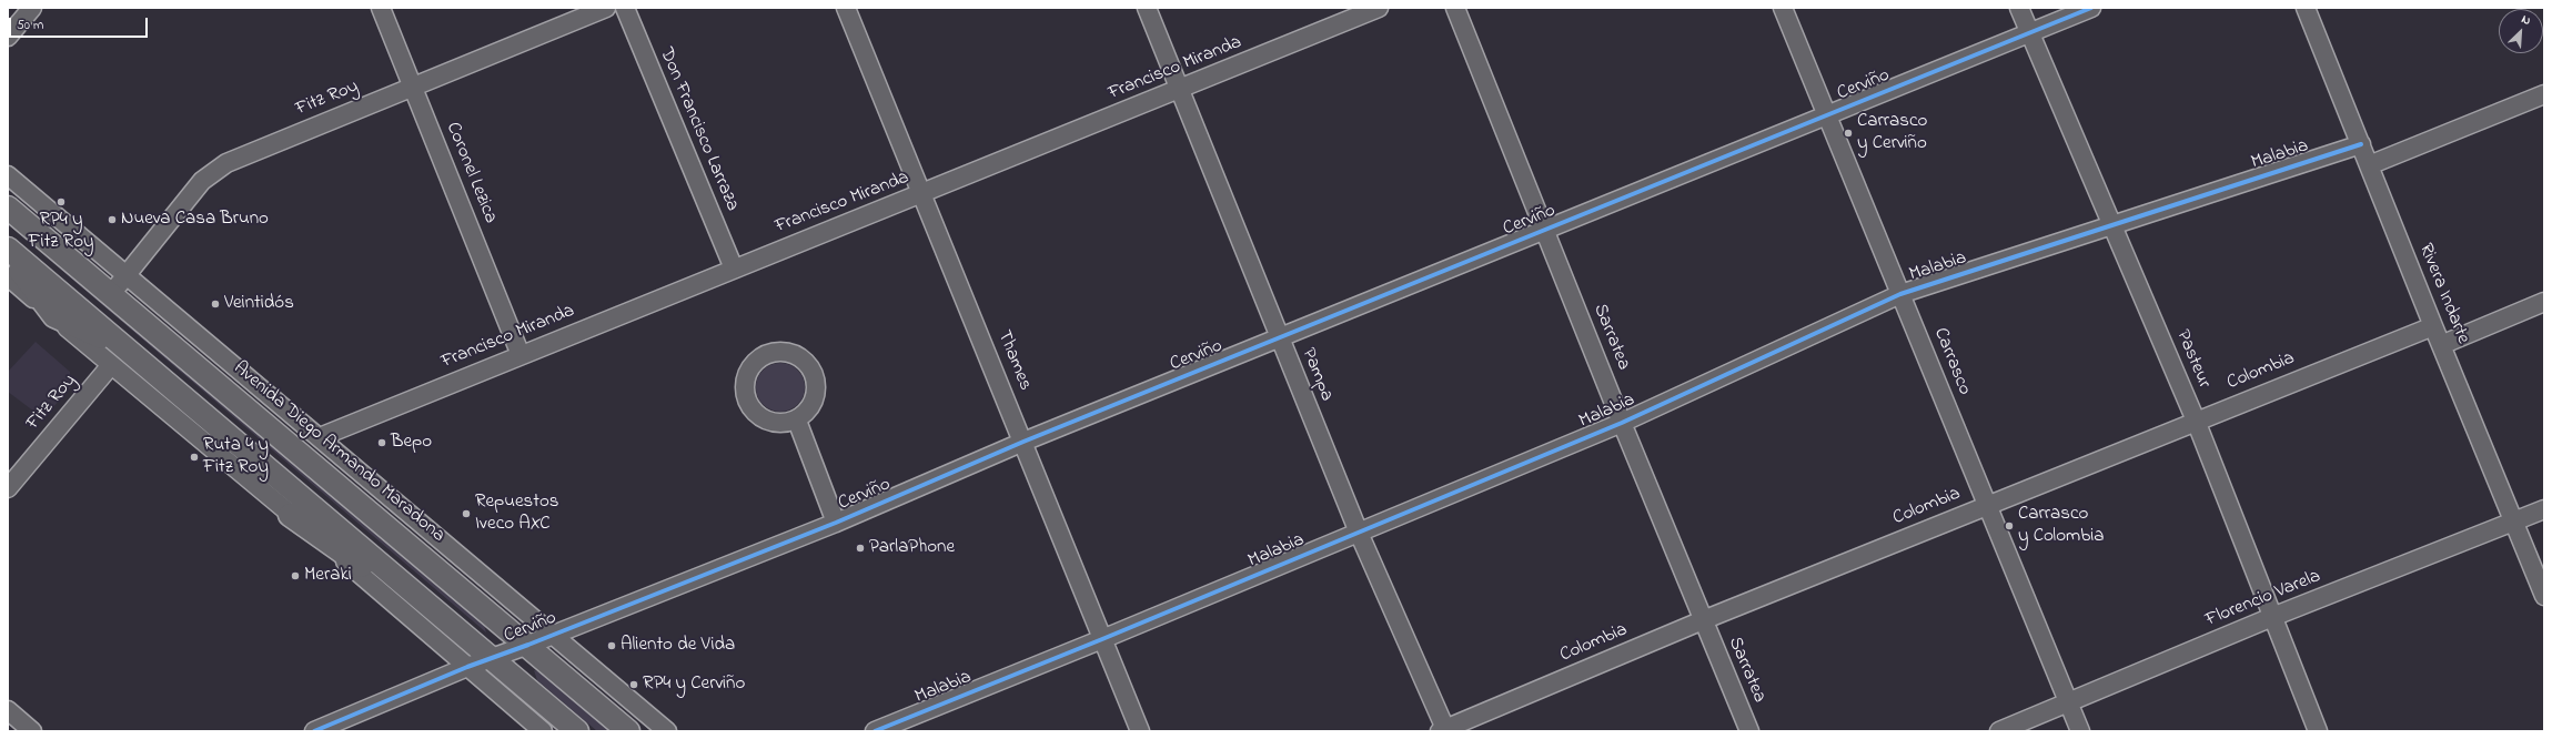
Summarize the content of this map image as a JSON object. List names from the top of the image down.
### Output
{
  "streets": {
    "main road": ["Avenida Diego Armando Maradona"],
    "street": [
      "Francisco Miranda",
      "Cerviño",
      "Fitz Roy",
      "Don Francisco Larraza",
      "Malabia",
      "Coronel Lezica",
      "Rivera Indarte",
      "Sarratea",
      "Pasteur",
      "Thames",
      "Carrasco",
      "Colombia",
      "Pampa",
      "Florencio Varela"
    ]
  },
  "crossings": [
    ["Francisco Miranda", "Don Francisco Larraza"],
    ["Francisco Miranda", "Coronel Lezica"],
    ["Francisco Miranda", "Thames"],
    ["Francisco Miranda", "Pampa"],
    ["Francisco Miranda", "Avenida Diego Armando Maradona"],
    ["Cerviño", "Sarratea"],
    ["Cerviño", "Pasteur"],
    ["Cerviño", "Thames"],
    ["Cerviño", "Carrasco"],
    ["Cerviño", "Pampa"],
    ["Cerviño", "Avenida Diego Armando Maradona"],
    ["Fitz Roy", "Coronel Lezica"],
    ["Fitz Roy", "Avenida Diego Armando Maradona"],
    ["Malabia", "Rivera Indarte"],
    ["Malabia", "Sarratea"],
    ["Malabia", "Pasteur"],
    ["Malabia", "Thames"],
    ["Malabia", "Carrasco"],
    ["Malabia", "Pampa"],
    ["Rivera Indarte", "Colombia"],
    ["Rivera Indarte", "Florencio Varela"],
    ["Sarratea", "Colombia"],
    ["Pasteur", "Colombia"],
    ["Pasteur", "Florencio Varela"],
    ["Carrasco", "Colombia"],
    ["Carrasco", "Florencio Varela"],
    ["Colombia", "Pampa"]
  ],
  "places": [
    "Carrasco y Cerviño",
    "RP4 y Fitz Roy",
    "Nueva Casa Bruno",
    "Veintidós",
    "Bepo",
    "Ruta 4 y Fitz Roy",
    "Repuestos Iveco AXC",
    "Carrasco y Colombia",
    "ParlaPhone",
    "Meraki",
    "Aliento de Vida",
    "RP4 y Cerviño"
  ],
  "scale_bar": "50 m",
  "north": "top right"
}
